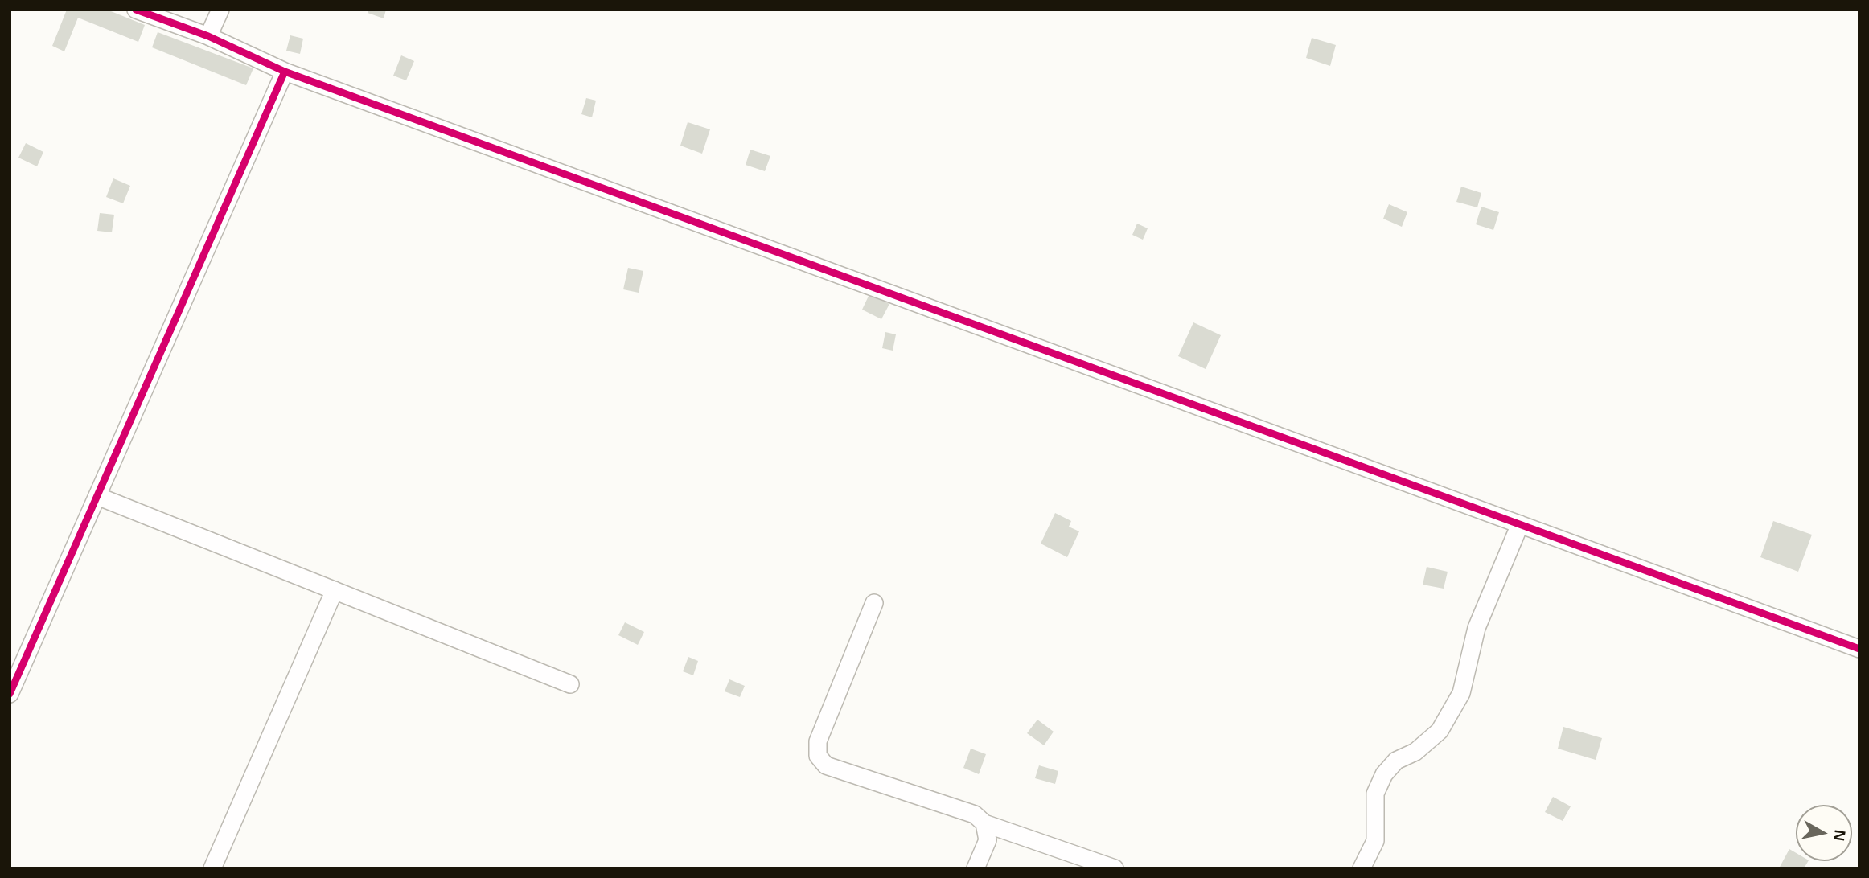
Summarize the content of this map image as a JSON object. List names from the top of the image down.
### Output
{
  "north": "right"
}
